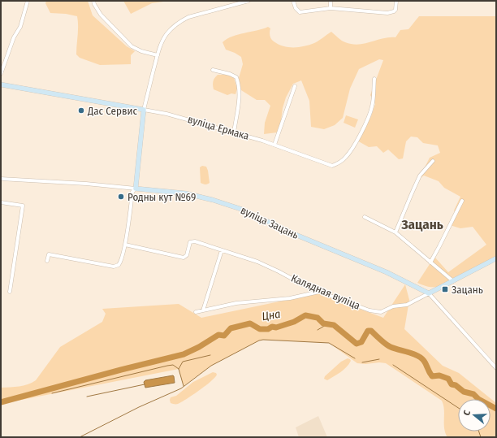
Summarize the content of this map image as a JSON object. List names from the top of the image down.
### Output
{
  "streets": {
    "street": ["вуліца Ермака", "вуліца Зацань", "Калядная вуліца"]
  },
  "crossings": [
    ["вуліца Зацань", "Калядная вуліца"]
  ],
  "districts": ["Зацань"],
  "water": ["Цна"],
  "places": {
    "other": ["Дас Сервис", "Родны кут №69"],
    "transit": ["Зацань"]
  },
  "north": "left"
}
